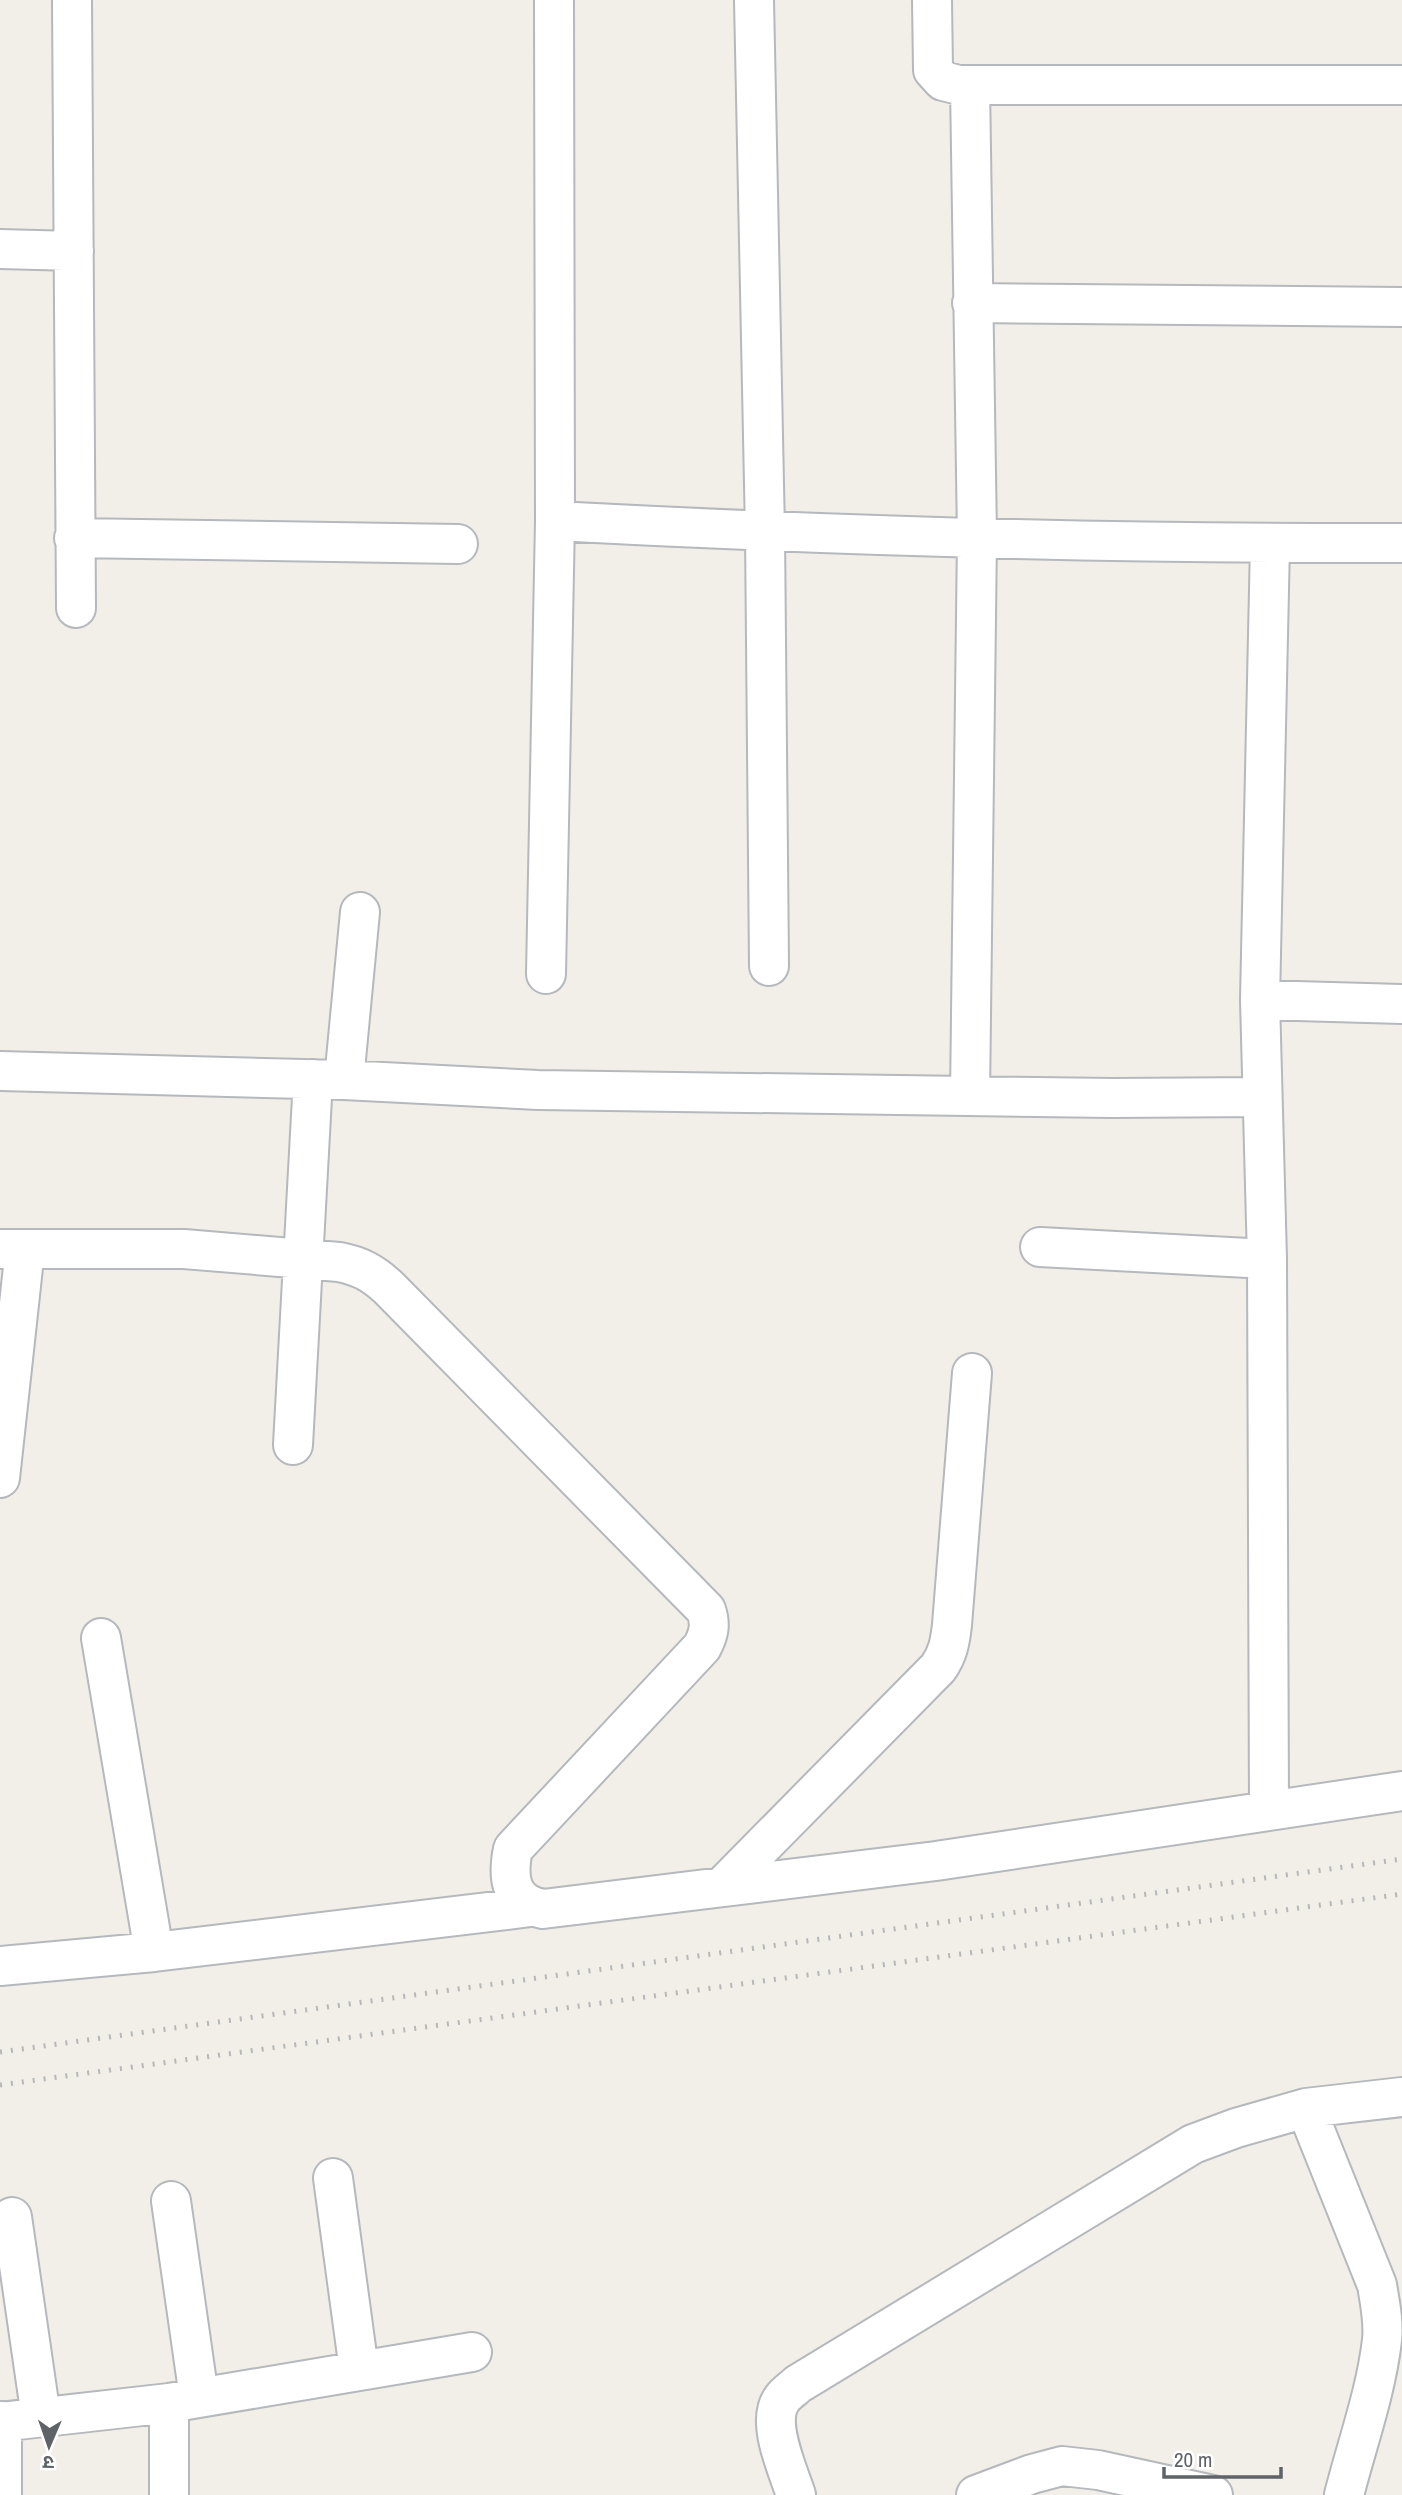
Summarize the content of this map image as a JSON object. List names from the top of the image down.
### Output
{
  "scale_bar": "20 m",
  "north": "bottom"
}
